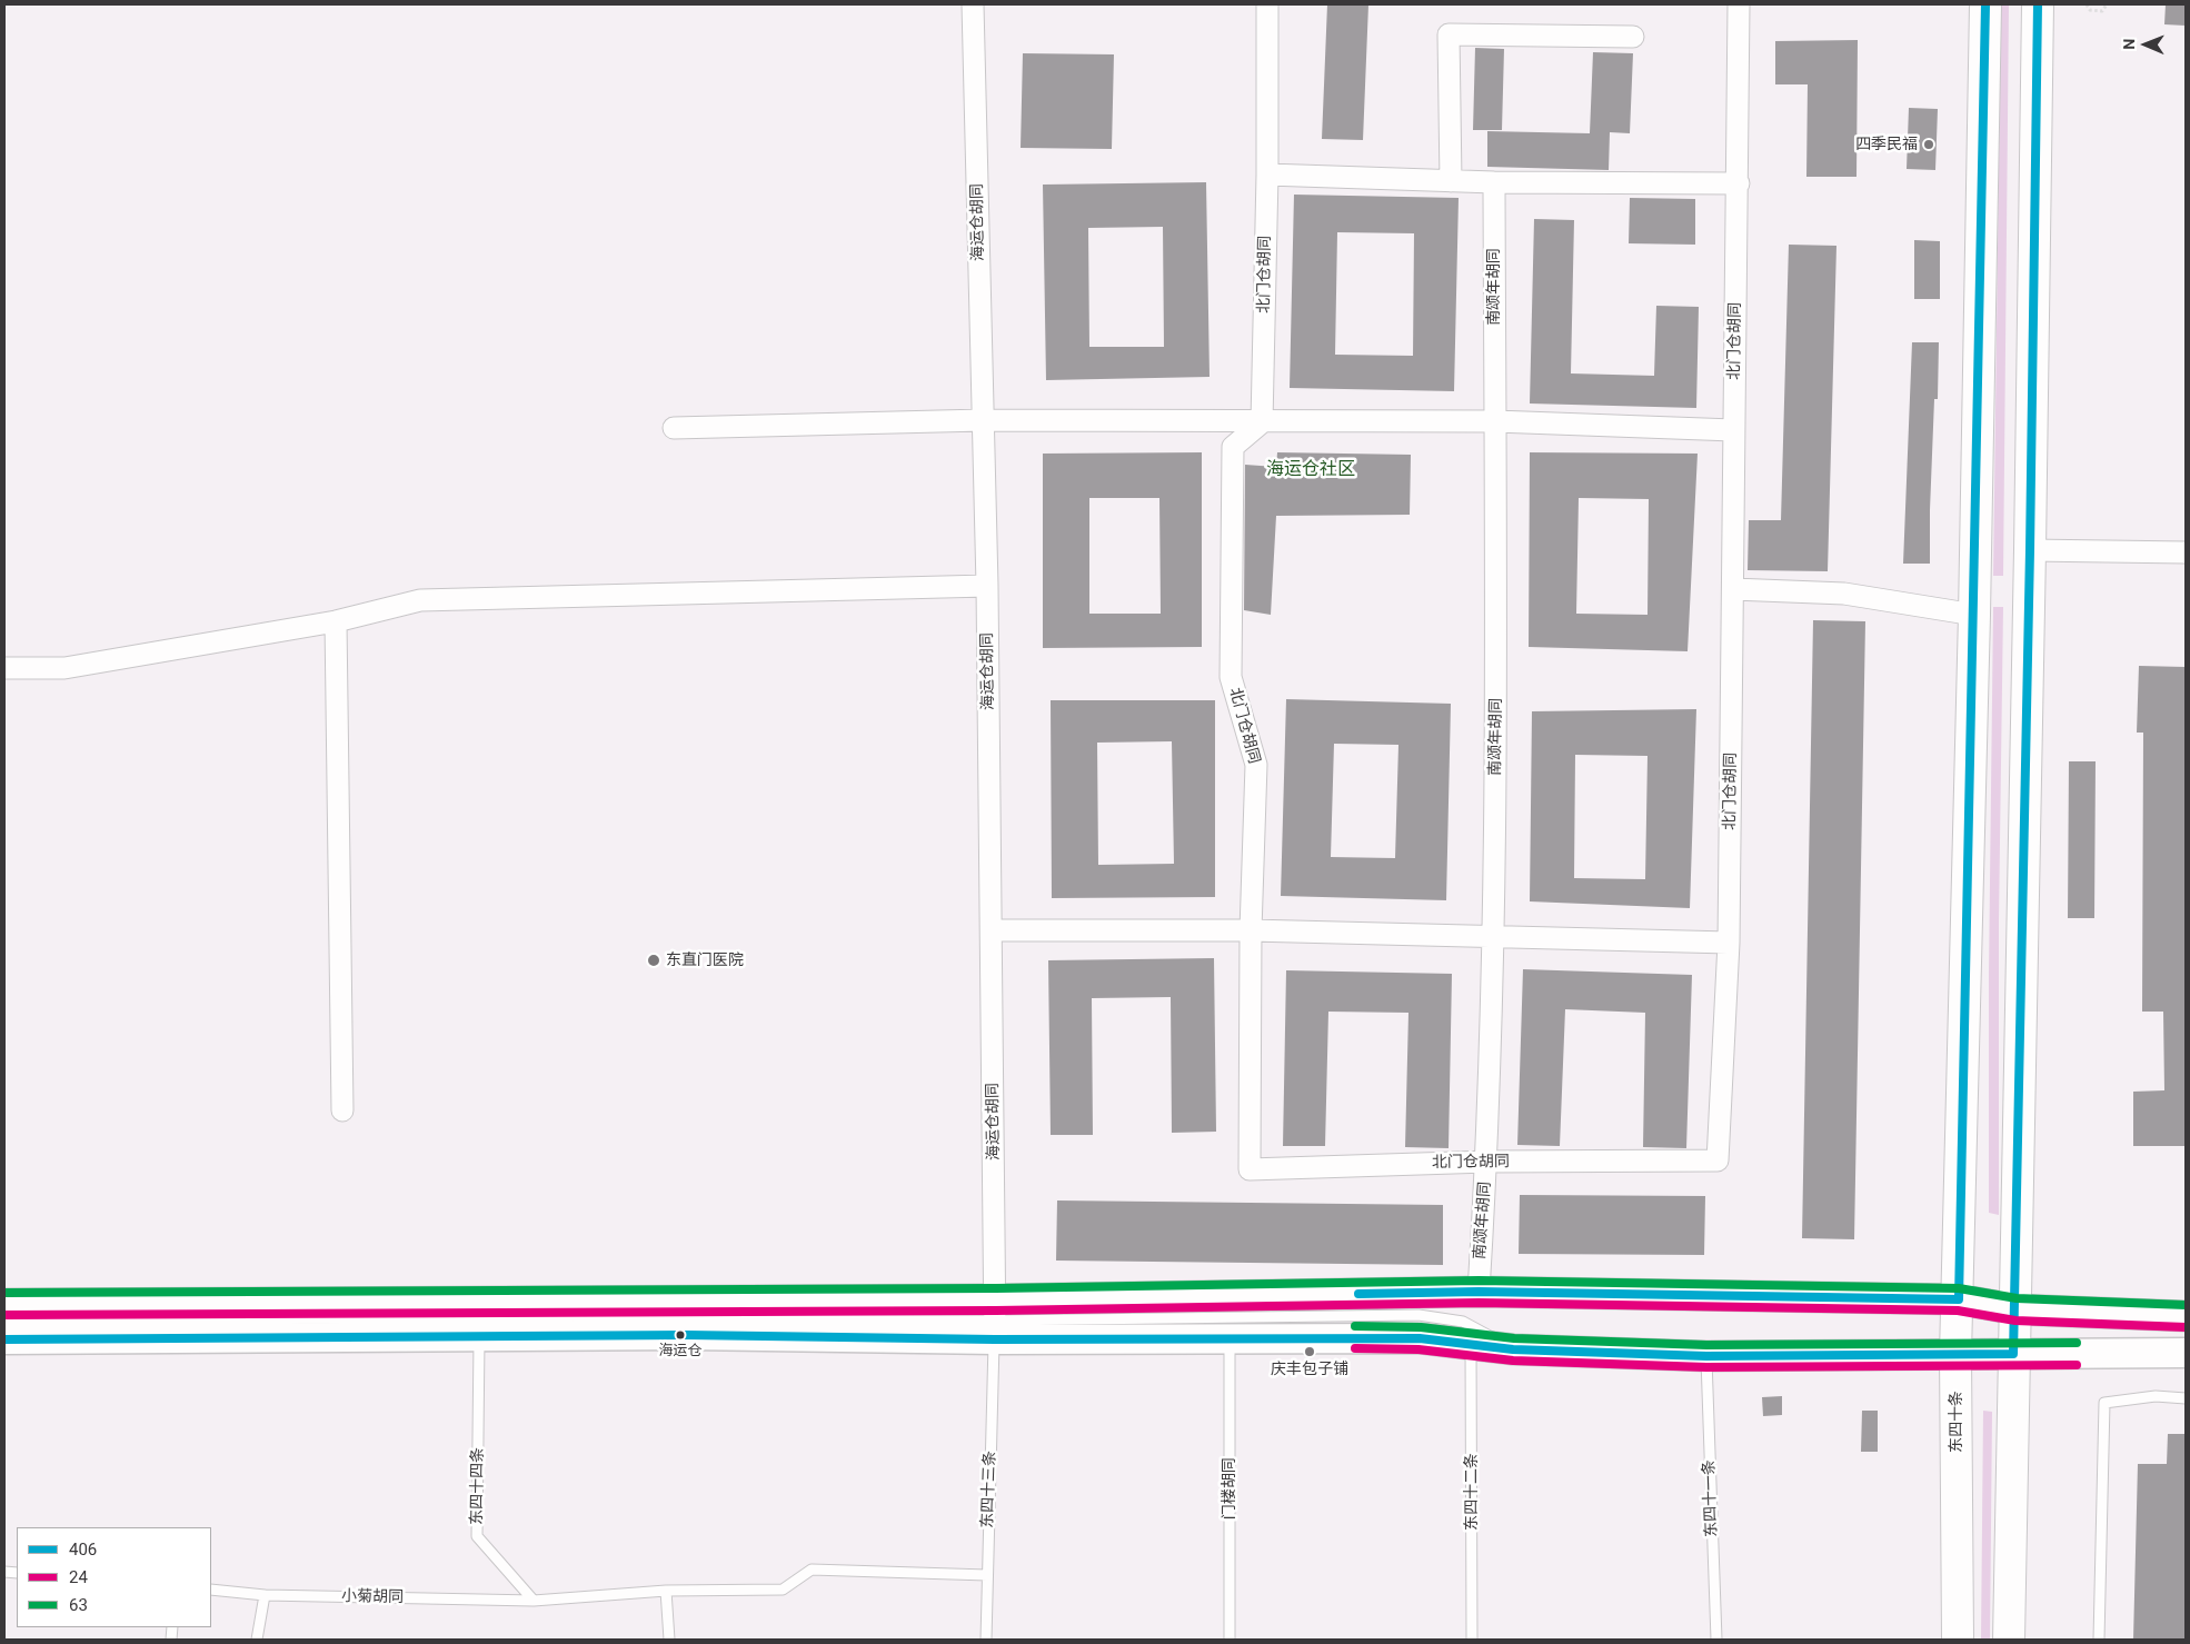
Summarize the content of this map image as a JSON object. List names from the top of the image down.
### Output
{
  "streets": {
    "main road": ["东四十条"],
    "street": ["海运仓胡同", "北门仓胡同", "南颂年胡同"],
    "lane": [
      "东四十四条",
      "门楼胡同",
      "东四十三条",
      "东四十二条",
      "东四十一条",
      "小菊胡同"
    ]
  },
  "crossings": [
    ["海运仓胡同", "东四十三条"],
    ["北门仓胡同", "南颂年胡同"],
    ["东四十四条", "小菊胡同"]
  ],
  "districts": ["海运仓社区"],
  "places": [
    "四季民福",
    "东直门医院",
    "海运仓",
    "庆丰包子铺"
  ],
  "lines": ["transit line 406", "transit line 63", "transit line 24"],
  "legend": ["406", "24", "63"],
  "north": "left"
}
